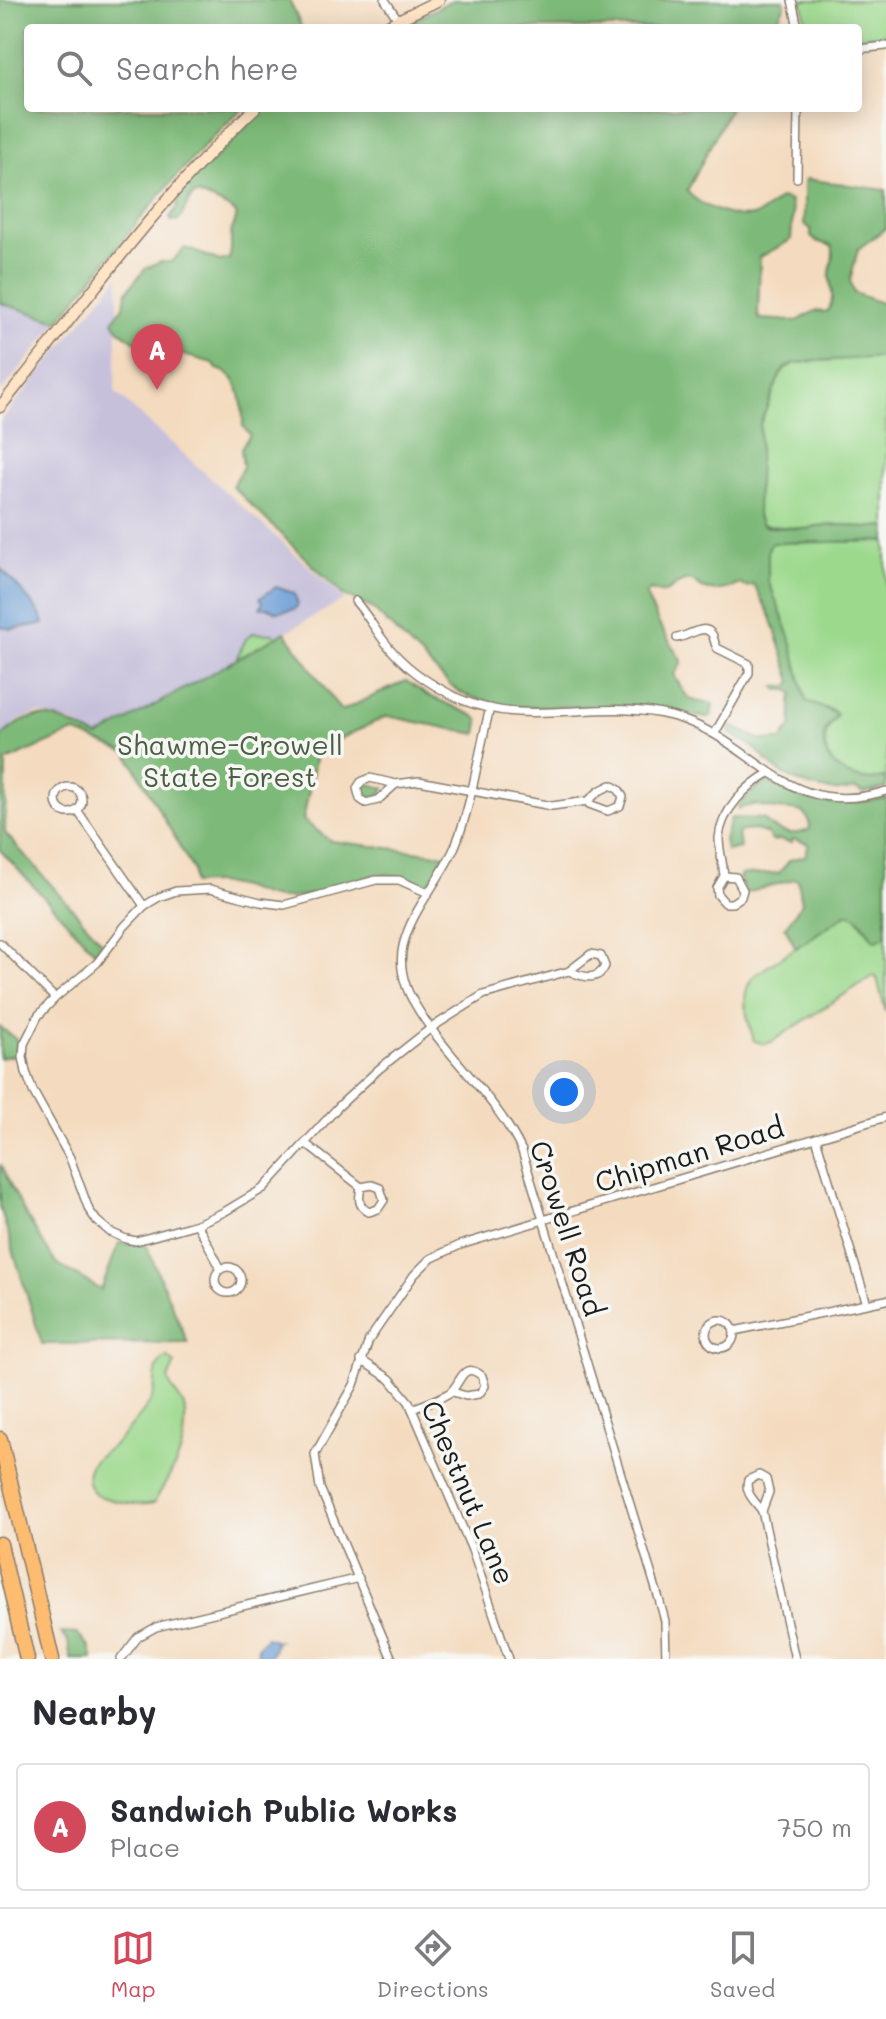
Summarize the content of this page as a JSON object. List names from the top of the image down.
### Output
{
  "streets": {
    "street": ["Chipman Road", "Crowell Road", "Chestnut Lane"]
  },
  "crossings": [
    ["Chipman Road", "Crowell Road"],
    ["Chipman Road", "Chestnut Lane"]
  ],
  "parks": ["Shawme-Crowell State Forest"],
  "page": {
    "search": "Search here",
    "pins": "A",
    "heading": "Nearby",
    "list": [
      {
        "mark": "A",
        "name": "Sandwich Public Works",
        "note": "Place",
        "value": "750 m"
      }
    ],
    "nav": ["Map", "Directions", "Saved"]
  }
}
